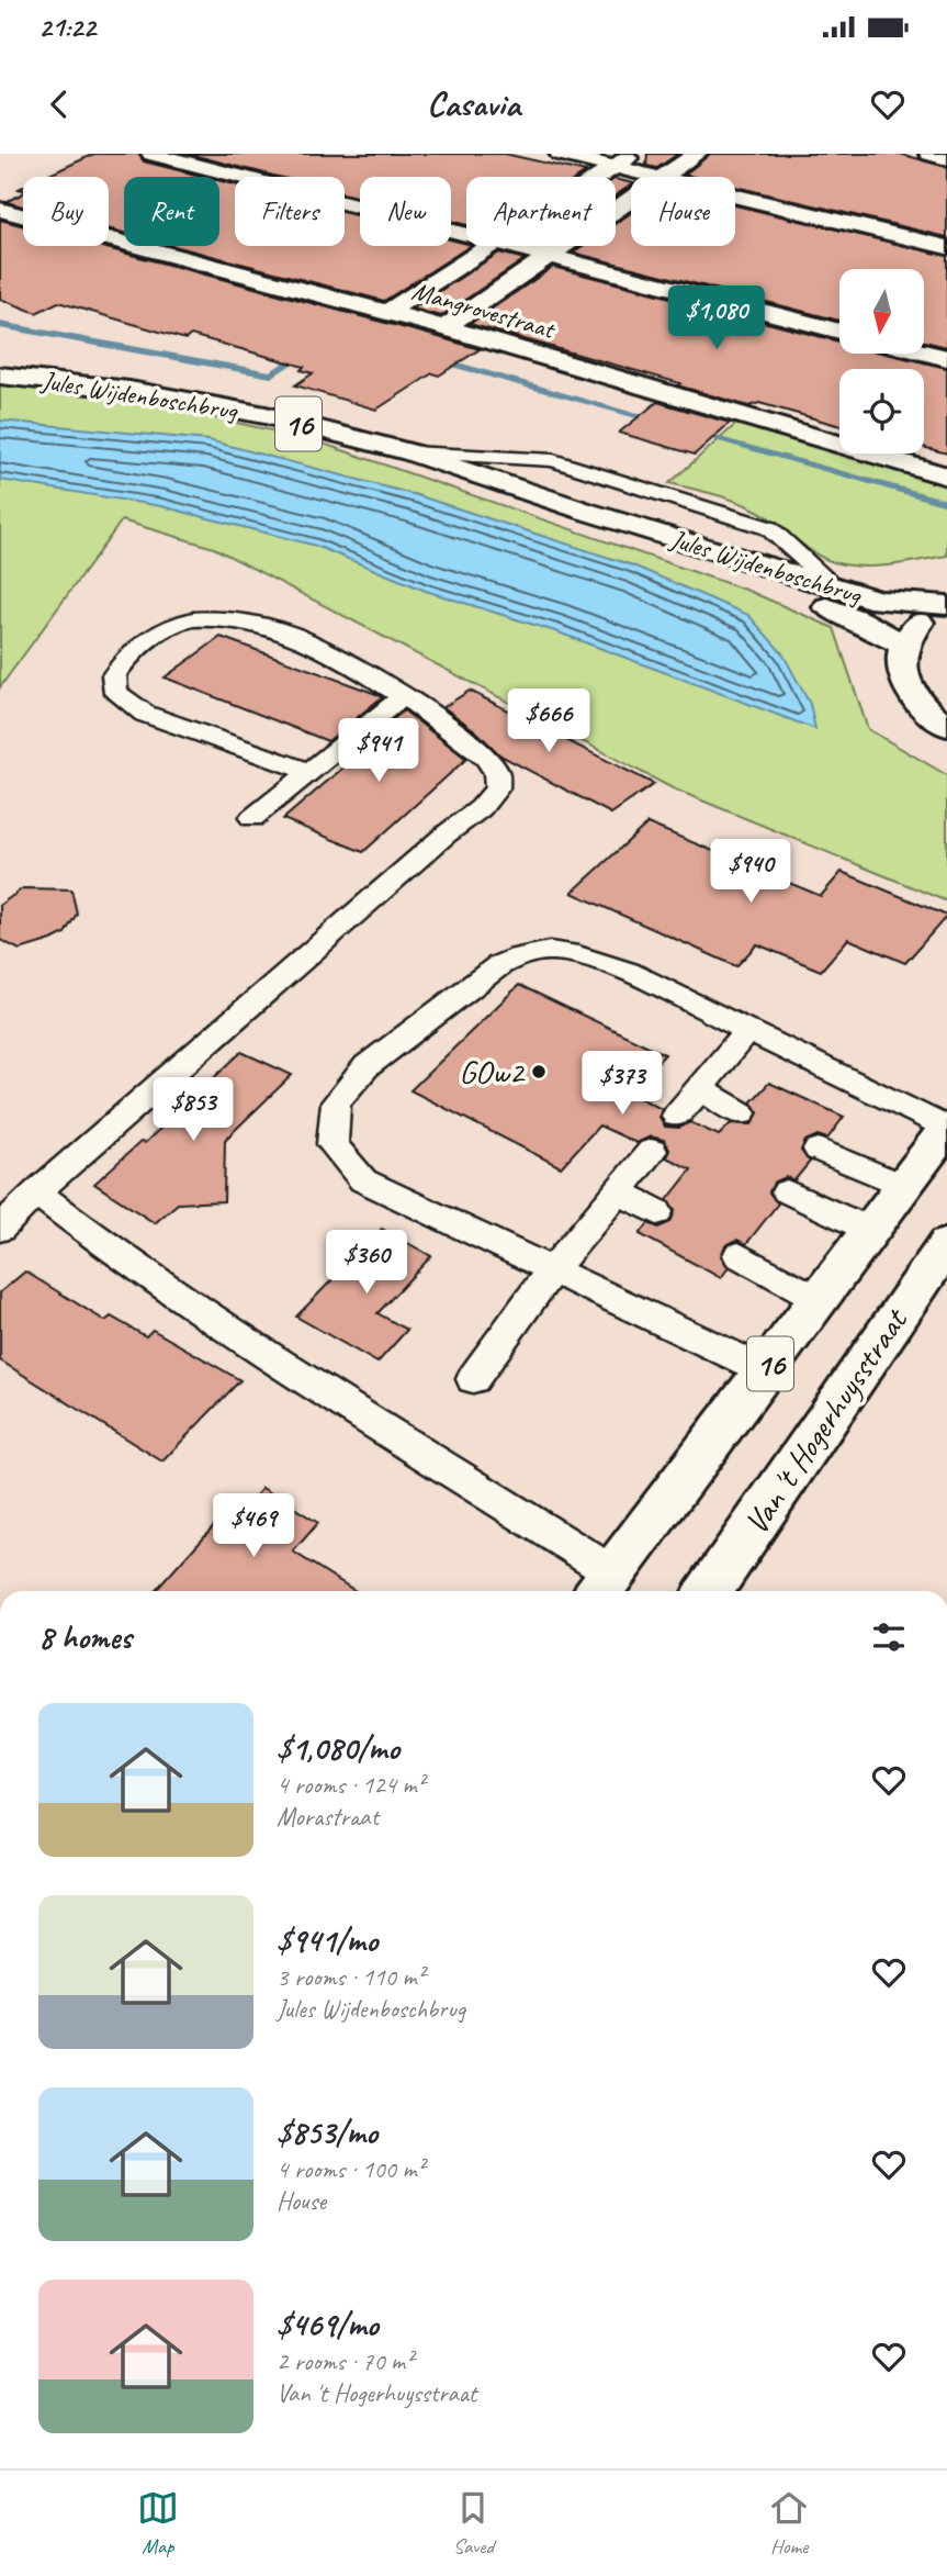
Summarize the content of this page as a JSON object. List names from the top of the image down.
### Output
{
  "streets": {
    "street": [
      "Mangrovestraat",
      "Jules Wijdenboschbrug",
      "16",
      "Van 't Hogerhuysstraat"
    ]
  },
  "crossings": [
    ["Jules Wijdenboschbrug", "16"]
  ],
  "places": ["GOw2"],
  "north": "bottom",
  "page": {
    "status": "21:22",
    "header": "Casavia",
    "chip": [
      "Buy",
      "Rent",
      "Filters",
      "New",
      "Apartment",
      "House"
    ],
    "price": [
      "$1,080",
      "$666",
      "$941",
      "$940",
      "$373",
      "$853",
      "$360",
      "$469"
    ],
    "heading": "8 homes",
    "list": [
      {
        "name": "$1,080/mo",
        "note": "4 rooms · 124 m² · Morastraat"
      },
      {
        "name": "$941/mo",
        "note": "3 rooms · 110 m² · Jules Wijdenboschbrug"
      },
      {
        "name": "$853/mo",
        "note": "4 rooms · 100 m² · House"
      },
      {
        "name": "$469/mo",
        "note": "2 rooms · 70 m² · Van 't Hogerhuysstraat"
      }
    ],
    "tabs": ["Map", "Saved", "Home"]
  }
}
